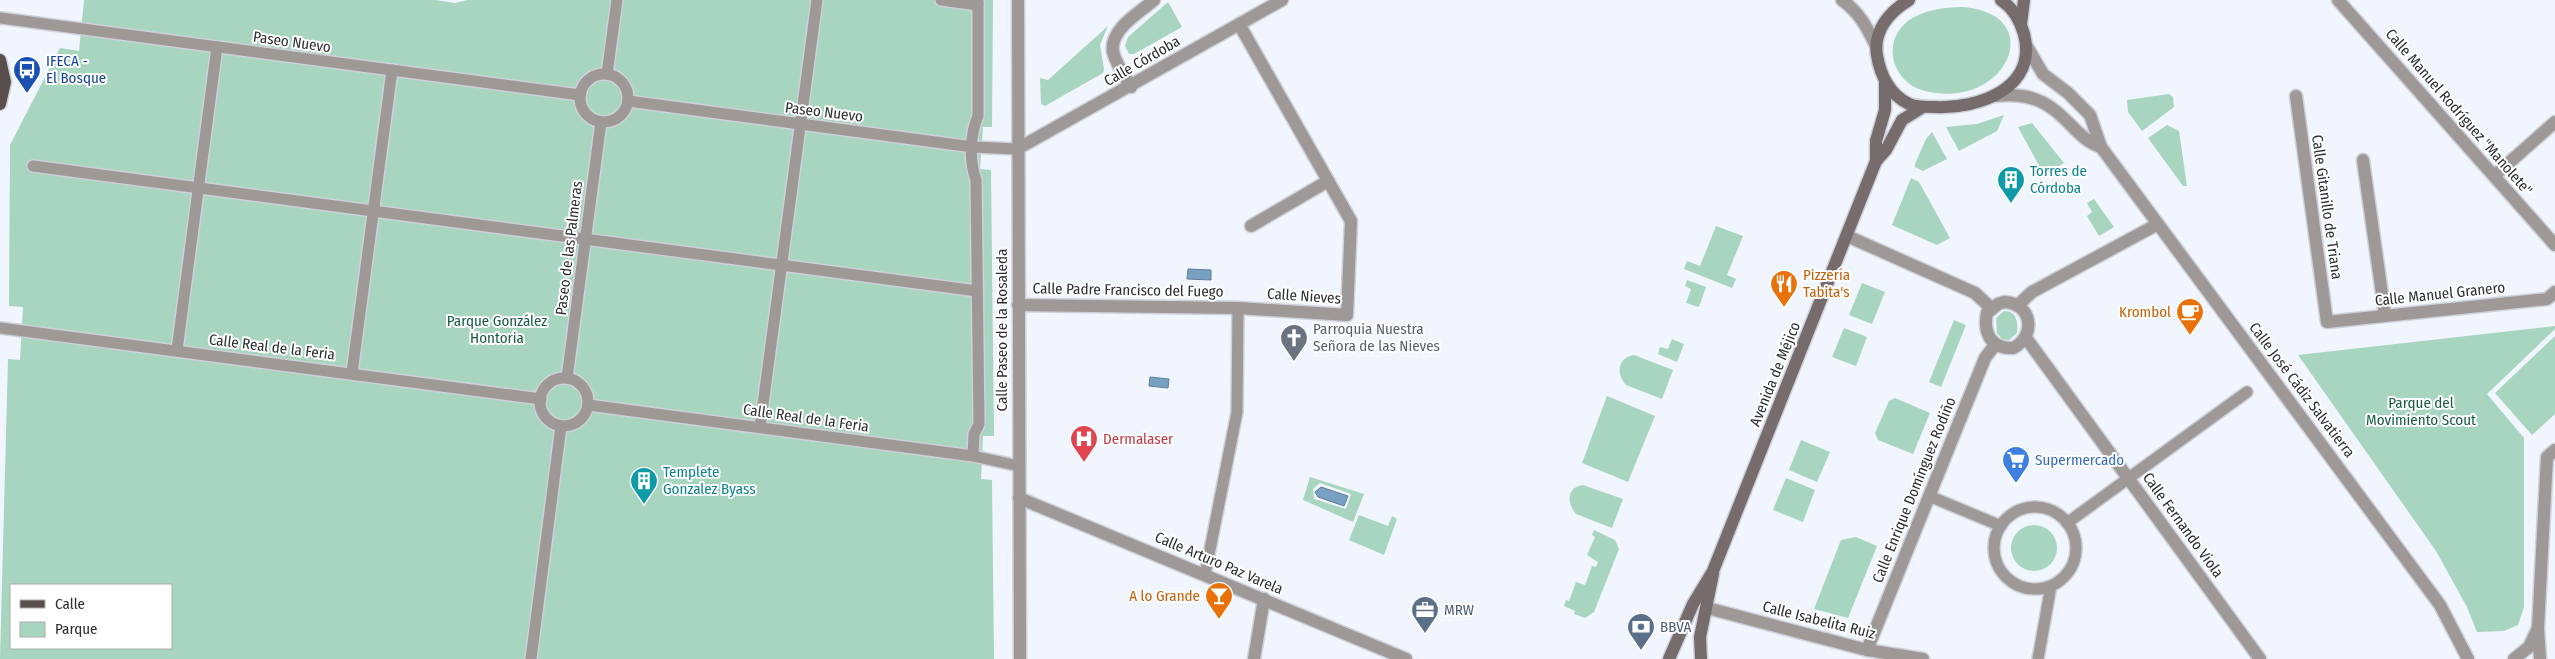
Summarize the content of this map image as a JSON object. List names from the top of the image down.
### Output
{
  "streets": {
    "main road": ["Avenida de Méjico"],
    "street": [
      "Paseo Nuevo",
      "Calle Córdoba",
      "Calle Manuel Rodríguez \"Manolete\"",
      "Calle Gitanillo de Triana",
      "Paseo de las Palmeras",
      "Calle Padre Francisco del Fuego",
      "Calle Manuel Granero",
      "Calle Nieves",
      "Calle Paseo de la Rosaleda",
      "Calle Real de la Feria",
      "Calle José Cádiz Salvatierra",
      "Calle Enrique Domínguez Rodiño",
      "Calle Fernando Viola",
      "Calle Arturo Paz Varela",
      "Calle Isabelita Ruiz"
    ]
  },
  "crossings": [
    ["Paseo Nuevo", "Calle Córdoba"],
    ["Paseo Nuevo", "Paseo de las Palmeras"],
    ["Paseo Nuevo", "Calle Paseo de la Rosaleda"],
    ["Calle Córdoba", "Calle Nieves"],
    ["Calle Córdoba", "Calle Paseo de la Rosaleda"],
    ["Calle Gitanillo de Triana", "Calle Manuel Granero"],
    ["Paseo de las Palmeras", "Calle Real de la Feria"],
    ["Calle Padre Francisco del Fuego", "Calle Nieves"],
    ["Calle Padre Francisco del Fuego", "Calle Paseo de la Rosaleda"],
    ["Calle Paseo de la Rosaleda", "Calle Real de la Feria"],
    ["Calle Paseo de la Rosaleda", "Calle Arturo Paz Varela"],
    ["Calle Enrique Domínguez Rodiño", "Calle Fernando Viola"],
    ["Calle Enrique Domínguez Rodiño", "Calle Isabelita Ruiz"]
  ],
  "parks": ["Parque González Hontoria", "Parque del Movimiento Scout"],
  "places": {
    "bus stop": ["IFECA - El Bosque"],
    "building": ["Torres de Córdoba", "Templete Gonzalez Byass"],
    "restaurant": ["Pizzería Tabita's"],
    "cafe": ["Krombol"],
    "church": ["Parroquia Nuestra Señora de las Nieves"],
    "hospital": ["Dermalaser"],
    "supermarket": ["Supermercado"],
    "bar": ["A lo Grande"],
    "office": ["MRW"],
    "bank": ["BBVA"]
  },
  "legend": ["Calle", "Parque"]
}
